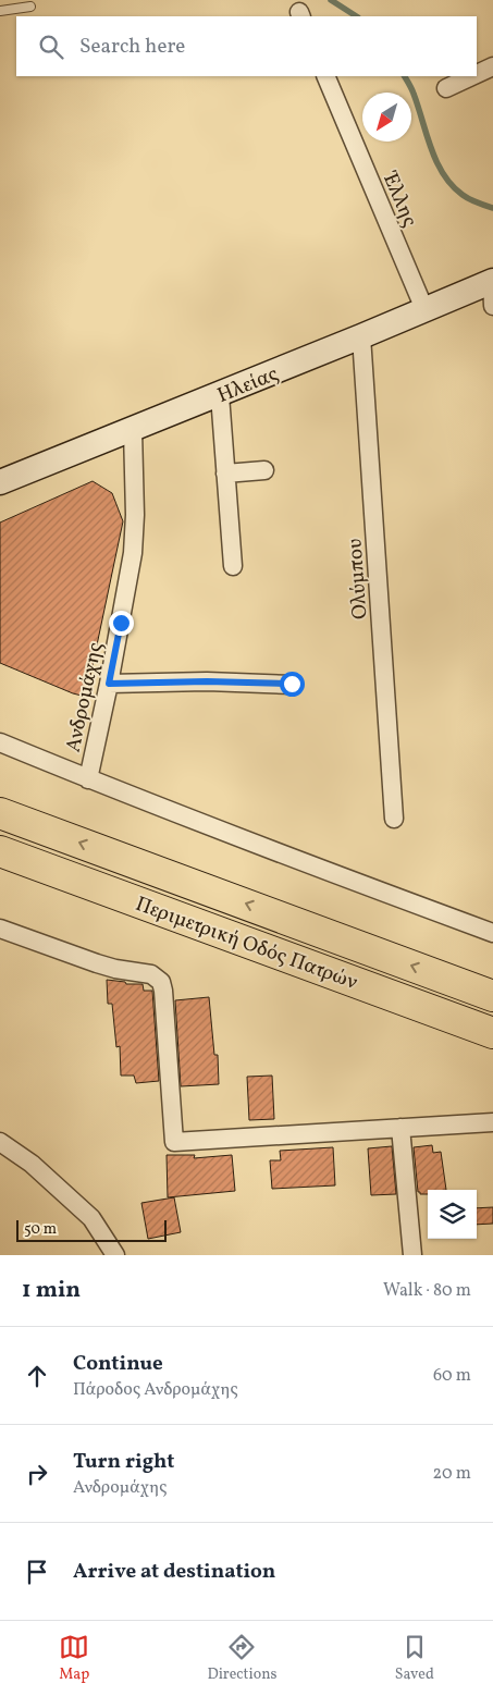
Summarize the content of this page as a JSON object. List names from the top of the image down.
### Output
{
  "streets": {
    "highway": ["Περιμετρική Οδός Πατρών"],
    "main road": ["Ηλείας"],
    "street": ["Έλλης", "Ολύμπου", "Ανδρομάχης"]
  },
  "crossings": [
    ["Έλλης", "Ηλείας"],
    ["Ηλείας", "Ολύμπου"],
    ["Ηλείας", "Ανδρομάχης"]
  ],
  "scale_bar": "50 m",
  "north": "bottom left",
  "page": {
    "search": "Search here",
    "scale": "50 m",
    "heading": ["1 min", "Walk · 80 m"],
    "list": [
      ["Continue", "Πάροδος Ανδρομάχης", "60 m"],
      ["Turn right", "Ανδρομάχης", "20 m"],
      "Arrive at destination"
    ],
    "nav": ["Map", "Directions", "Saved"]
  }
}
